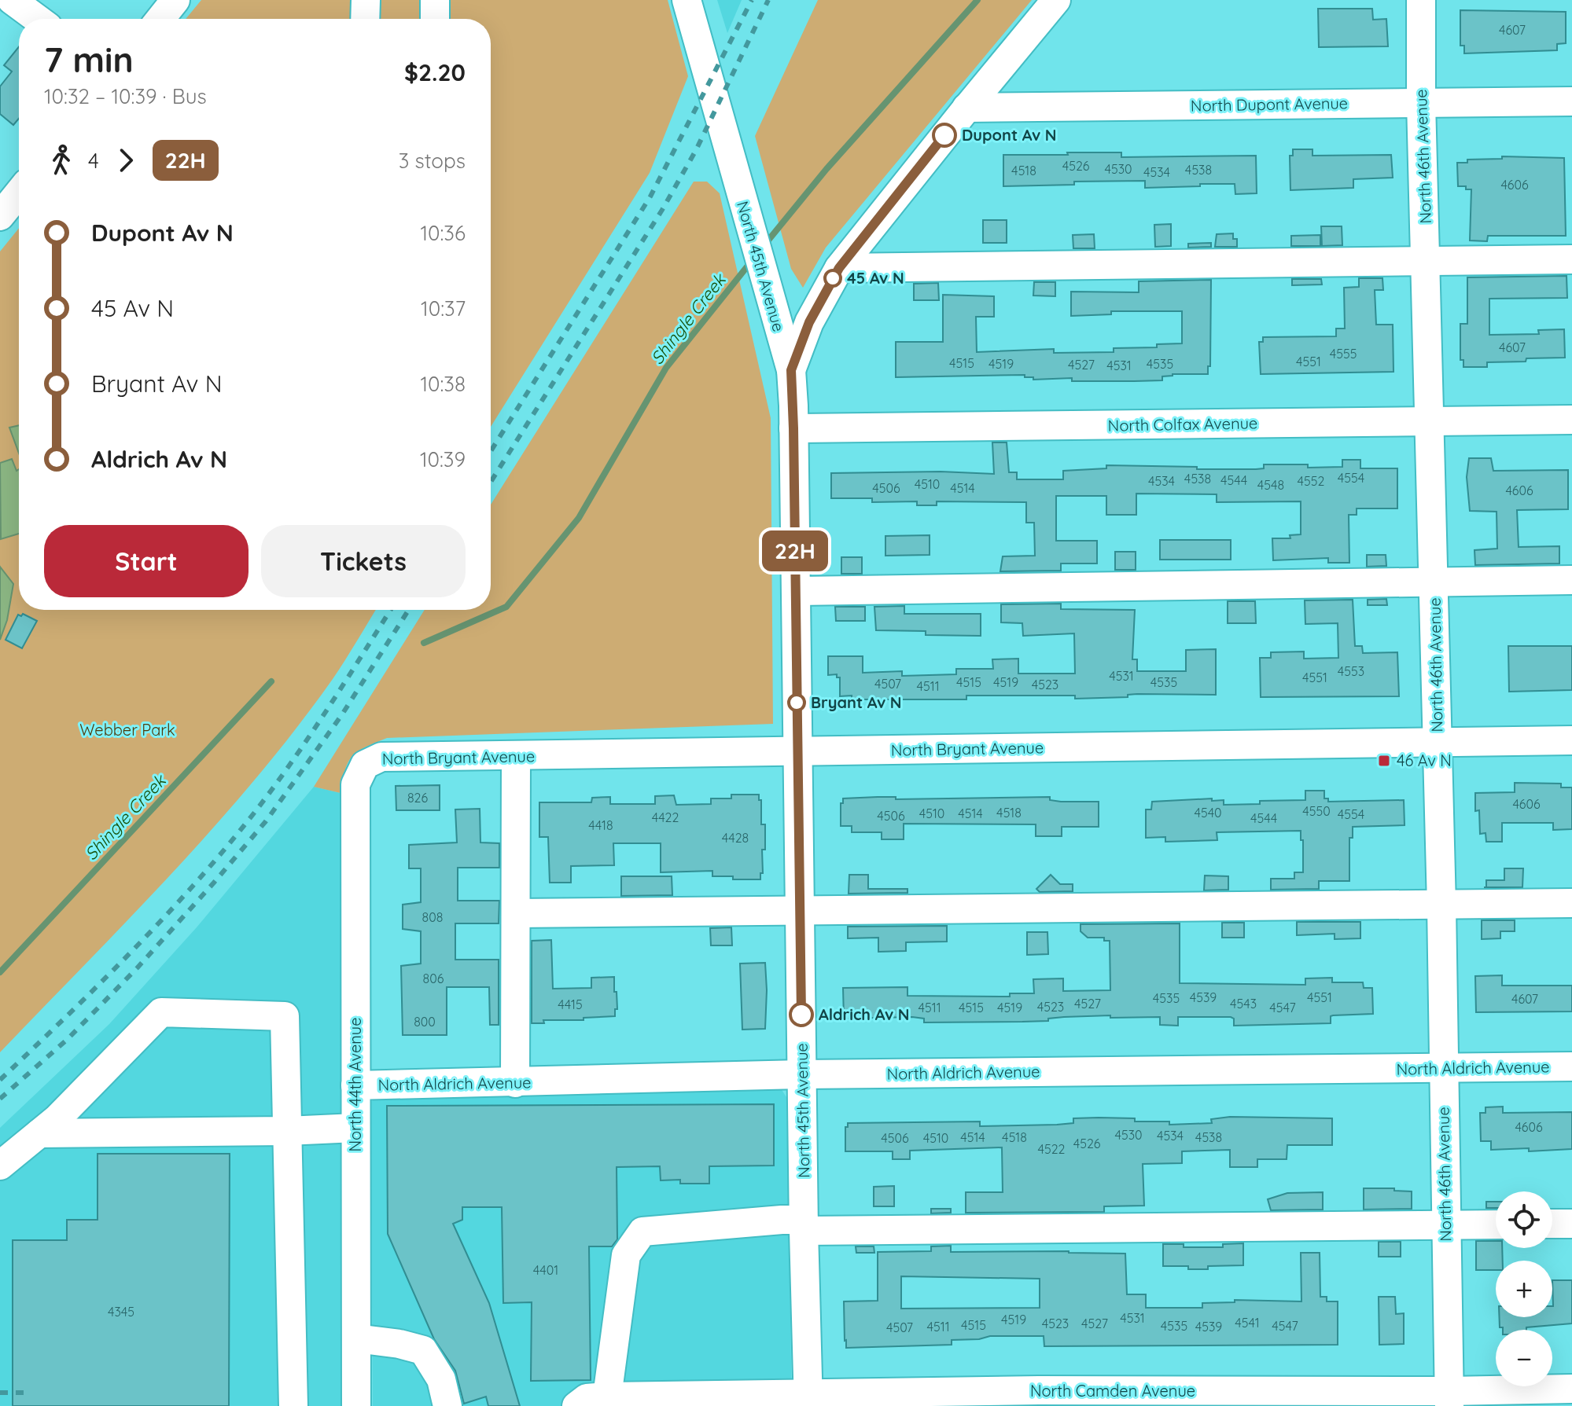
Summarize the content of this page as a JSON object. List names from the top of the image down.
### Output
{
  "streets": {
    "street": [
      "North Dupont Avenue",
      "North 46th Avenue",
      "North 45th Avenue",
      "North Colfax Avenue",
      "North Bryant Avenue",
      "North Aldrich Avenue",
      "North 44th Avenue",
      "North Camden Avenue"
    ]
  },
  "crossings": [
    ["North Dupont Avenue", "North 46th Avenue"],
    ["North 46th Avenue", "North Colfax Avenue"],
    ["North 46th Avenue", "North Bryant Avenue"],
    ["North 46th Avenue", "North Aldrich Avenue"],
    ["North 46th Avenue", "North Camden Avenue"],
    ["North 45th Avenue", "North Colfax Avenue"],
    ["North 45th Avenue", "North Bryant Avenue"],
    ["North 45th Avenue", "North Aldrich Avenue"],
    ["North 45th Avenue", "North Camden Avenue"],
    ["North Bryant Avenue", "North 44th Avenue"],
    ["North Aldrich Avenue", "North 44th Avenue"]
  ],
  "water": ["Shingle Creek"],
  "parks": ["Webber Park"],
  "places": {
    "other": [
      "Dupont Av N",
      "45 Av N",
      "Bryant Av N",
      "Aldrich Av N"
    ],
    "transit": ["46 Av N"]
  },
  "lines": ["bus line 22H"],
  "house_numbers": [
    "4607",
    "4526",
    "4530",
    "4538",
    "4518",
    "4534",
    "4606",
    "4607",
    "4555",
    "4551",
    "4515",
    "4519",
    "4535",
    "4527",
    "4531",
    "4554",
    "4538",
    "4544",
    "4534",
    "4552",
    "4510",
    "4548",
    "4506",
    "4514",
    "4606",
    "4553",
    "4531",
    "4551",
    "4515",
    "4519",
    "4535",
    "4507",
    "4523",
    "4511",
    "826",
    "4606",
    "4550",
    "4518",
    "4540",
    "4510",
    "4514",
    "4554",
    "4506",
    "4422",
    "4544",
    "4418",
    "4428",
    "808",
    "806",
    "4539",
    "4551",
    "4535",
    "4607",
    "4527",
    "4543",
    "4415",
    "4523",
    "4511",
    "4515",
    "4519",
    "4547",
    "800",
    "4606",
    "4530",
    "4534",
    "4514",
    "4518",
    "4538",
    "4506",
    "4510",
    "4526",
    "4522",
    "4401",
    "4345",
    "4531",
    "4519",
    "4541",
    "4523",
    "4527",
    "4515",
    "4535",
    "4547",
    "4511",
    "4539",
    "4507"
  ],
  "page": {
    "on_map": "22H",
    "heading": ["7 min", "10:32 – 10:39 · Bus", "$2.20"],
    "legs": ["4", "22H", "3 stops"],
    "list": [
      {
        "name": "Dupont Av N",
        "value": "10:36"
      },
      {
        "name": "45 Av N",
        "value": "10:37"
      },
      {
        "name": "Bryant Av N",
        "value": "10:38"
      },
      {
        "name": "Aldrich Av N",
        "value": "10:39"
      }
    ],
    "buttons": ["Start", "Tickets"],
    "map_buttons": ["+", "−"]
  }
}
